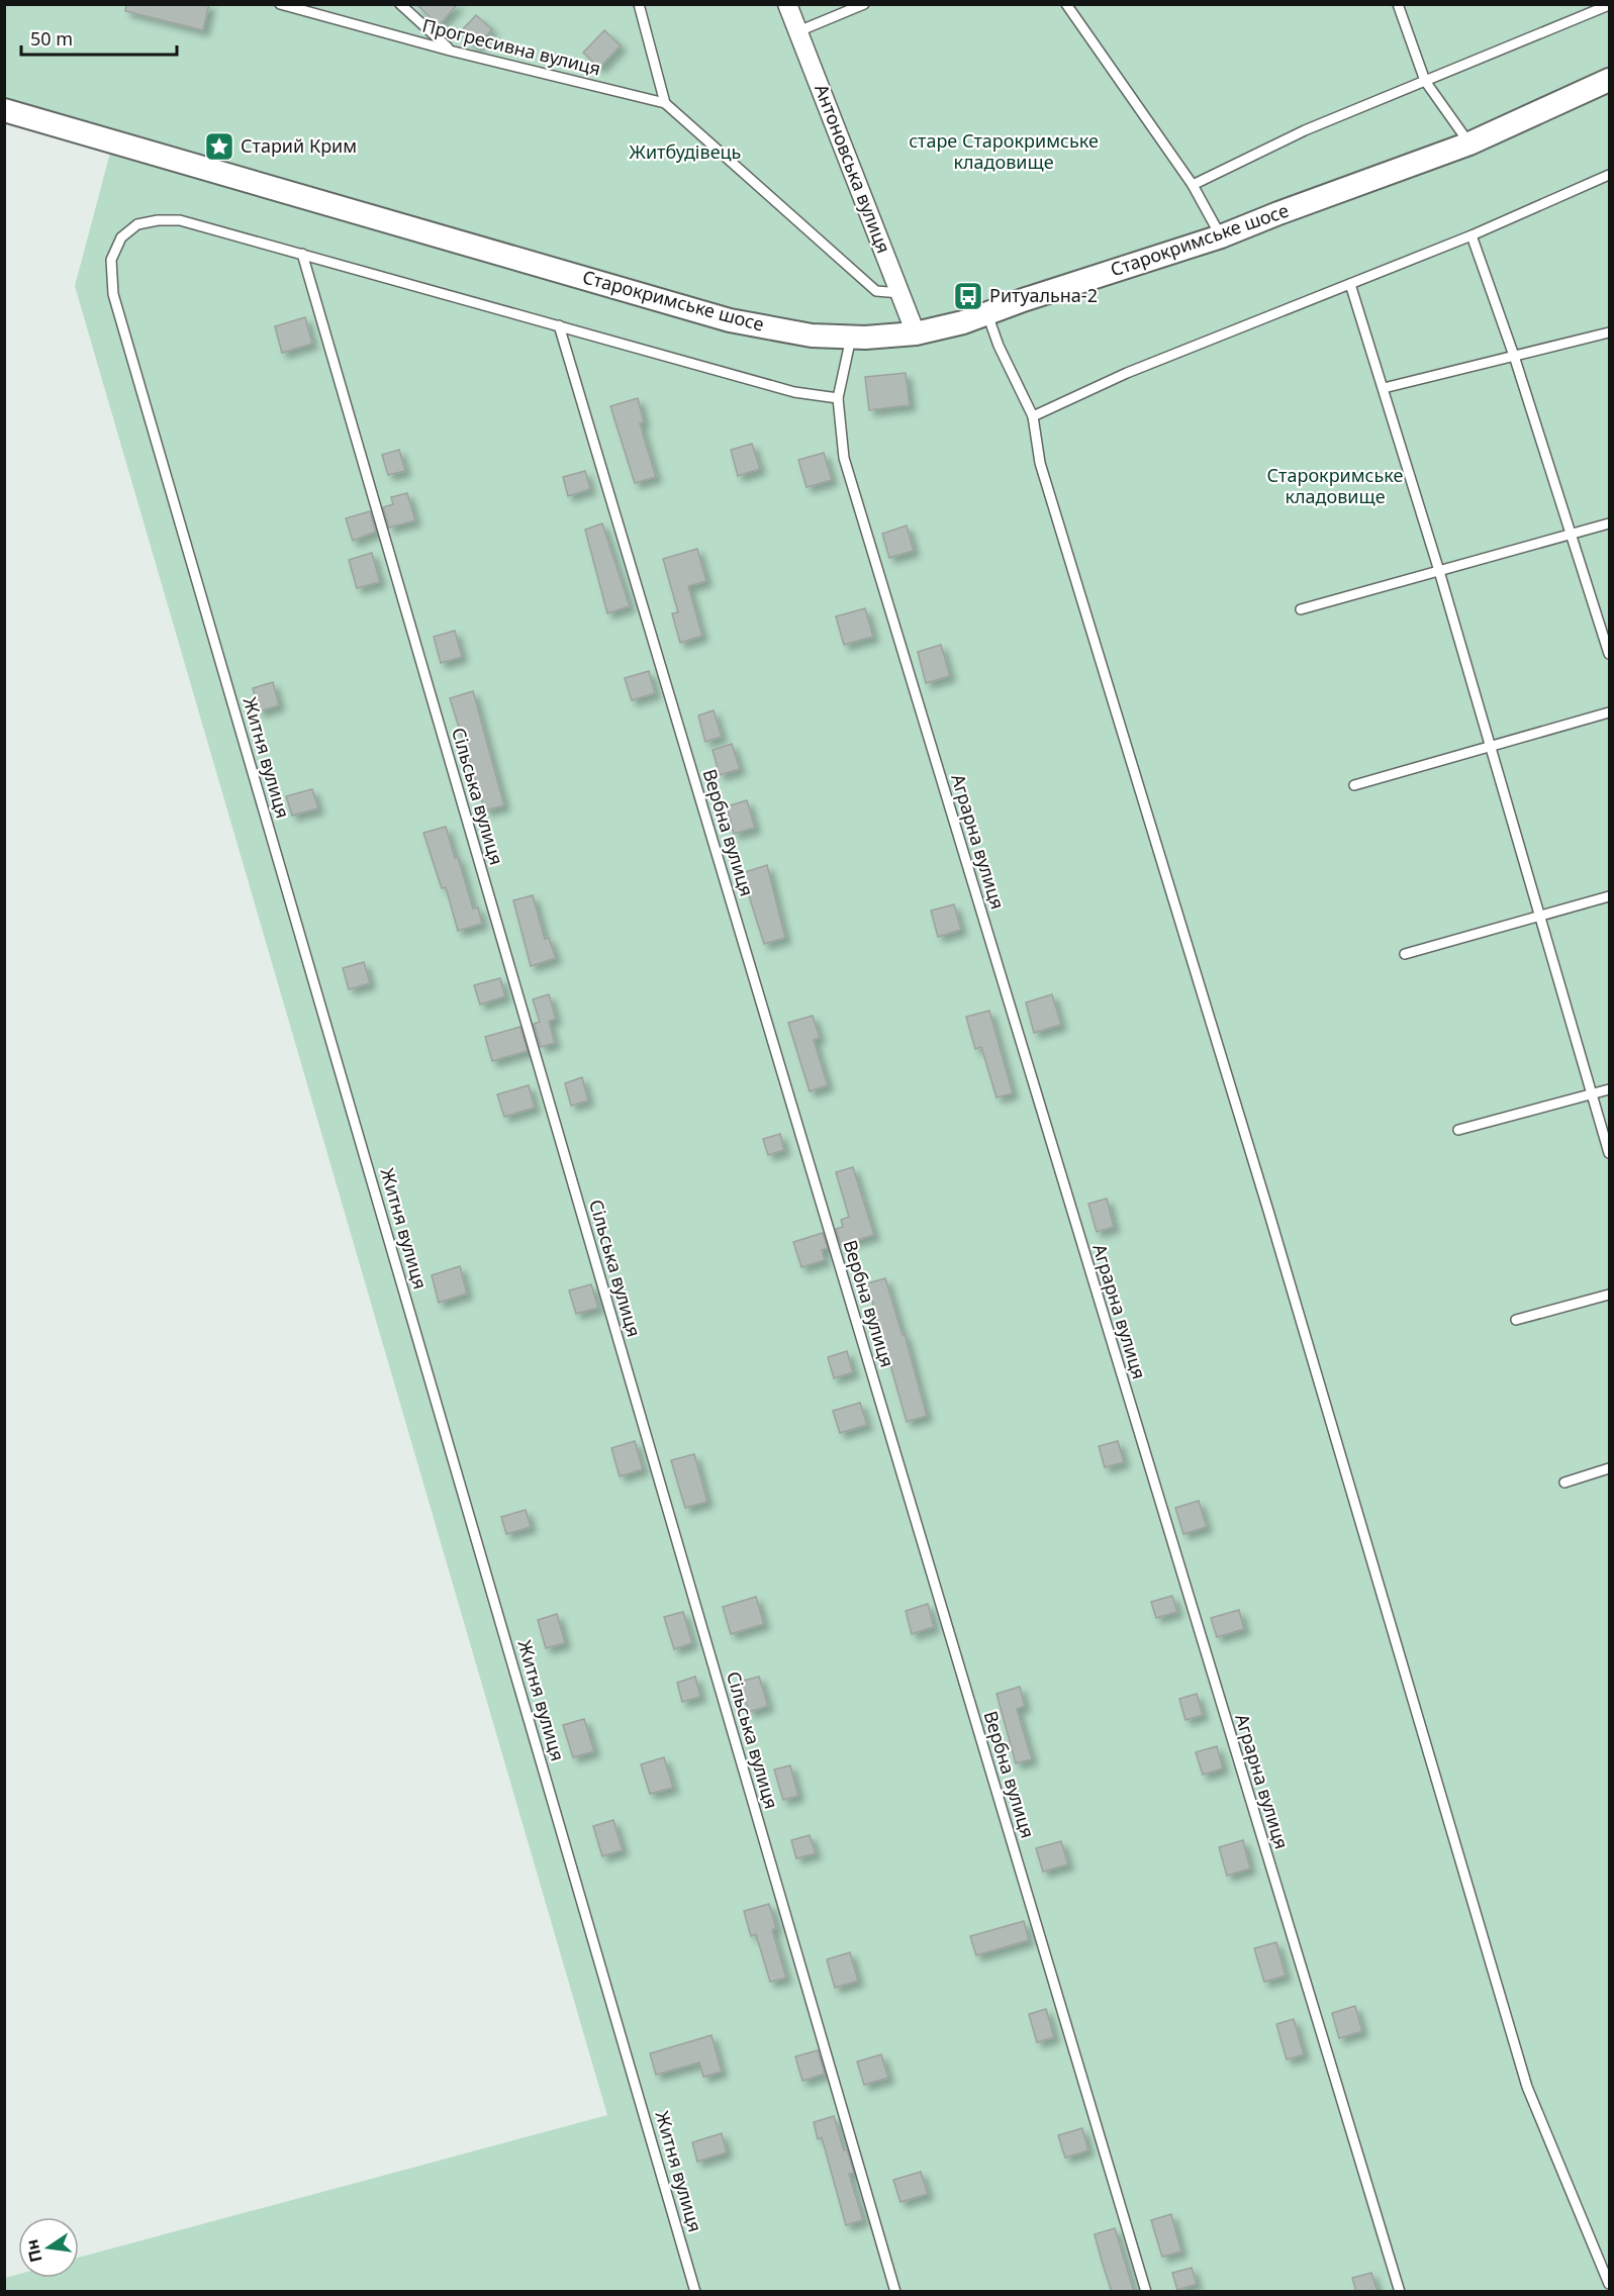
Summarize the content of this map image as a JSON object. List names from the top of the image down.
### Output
{
  "streets": {
    "street": ["Антоновська вулиця", "Старокримське шосе"],
    "lane": [
      "Прогресивна вулиця",
      "Житня вулиця",
      "Сільська вулиця",
      "Вербна вулиця",
      "Аграрна вулиця"
    ]
  },
  "crossings": [
    ["Антоновська вулиця", "Старокримське шосе"],
    ["Старокримське шосе", "Аграрна вулиця"],
    ["Житня вулиця", "Сільська вулиця"],
    ["Житня вулиця", "Вербна вулиця"],
    ["Житня вулиця", "Аграрна вулиця"]
  ],
  "parks": ["старе Старокримське кладовище", "Житбудівець", "Старокримське кладовище"],
  "places": {
    "place": ["Старий Крим"],
    "bus stop": ["Ритуальна-2"]
  },
  "scale_bar": "50 m",
  "north": "left"
}
